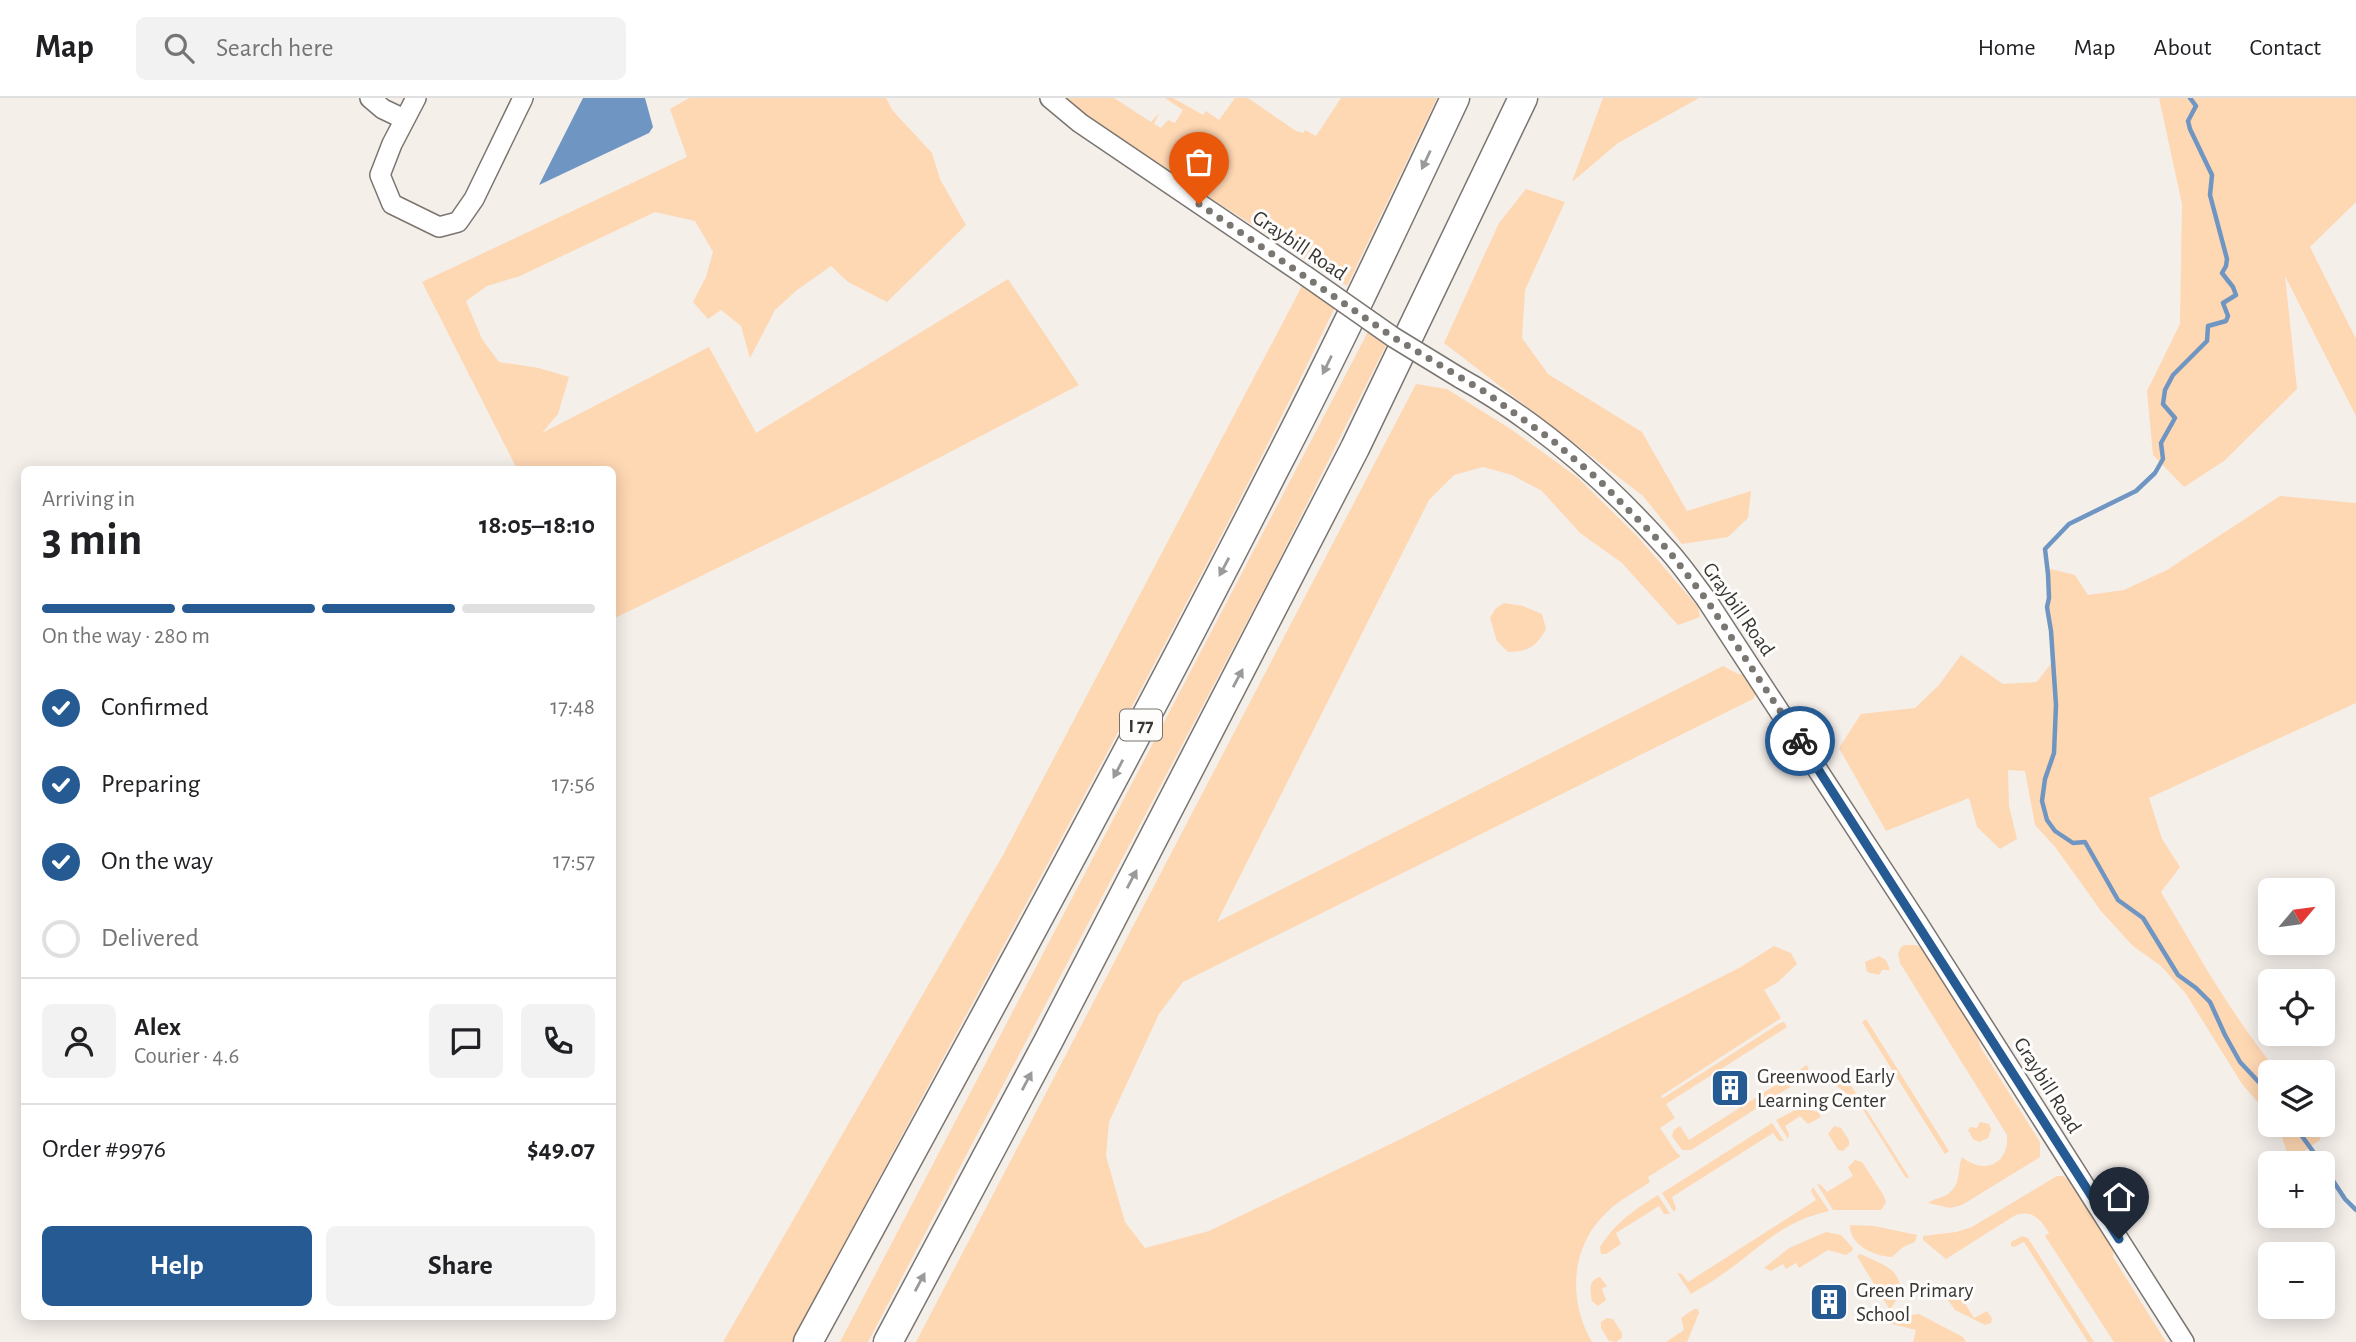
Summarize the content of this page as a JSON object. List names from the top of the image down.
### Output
{
  "streets": {
    "highway": ["I 77"],
    "street": ["Graybill Road"]
  },
  "places": {
    "building": ["Greenwood Early Learning Center", "Green Primary School"]
  },
  "north": "top right",
  "page": {
    "header": "Map",
    "search": "Search here",
    "nav": [
      "Home",
      "Map",
      "About",
      "Contact"
    ],
    "heading": ["3 min", "Arriving in", "18:05–18:10"],
    "panel": [
      "Alex",
      "Courier · 4.6",
      "Order #9976",
      "$49.07"
    ],
    "bar": "On the way · 280 m",
    "list": [
      ["Confirmed", "17:48"],
      ["Preparing", "17:56"],
      ["On the way", "17:57"],
      "Delivered"
    ],
    "map_buttons": ["+", "−"],
    "buttons": ["Help", "Share"]
  }
}
